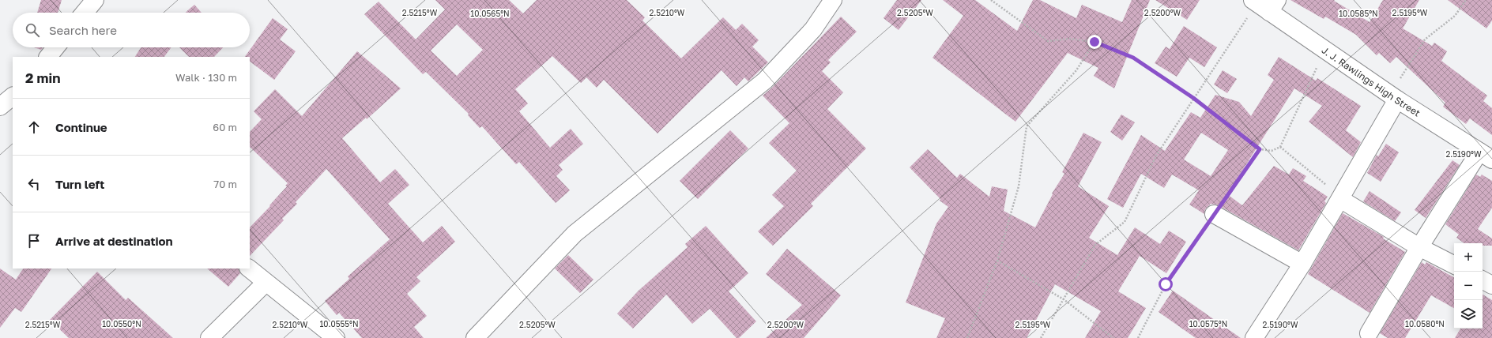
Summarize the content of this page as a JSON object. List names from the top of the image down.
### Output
{
  "streets": {
    "street": ["J. J. Rawlings High Street"]
  },
  "page": {
    "search": "Search here",
    "heading": ["2 min", "Walk · 130 m"],
    "list": [
      ["Continue", "60 m"],
      ["Turn left", "70 m"],
      "Arrive at destination"
    ],
    "map_buttons": ["+", "−"]
  },
  "coordinates": [
    "2.5215°W",
    "2.5210°W",
    "2.5205°W",
    "2.5200°W",
    "2.5195°W",
    "10.0565°N",
    "10.0585°N",
    "2.5190°W",
    "10.0550°N",
    "10.0555°N",
    "10.0575°N",
    "10.0580°N"
  ]
}
